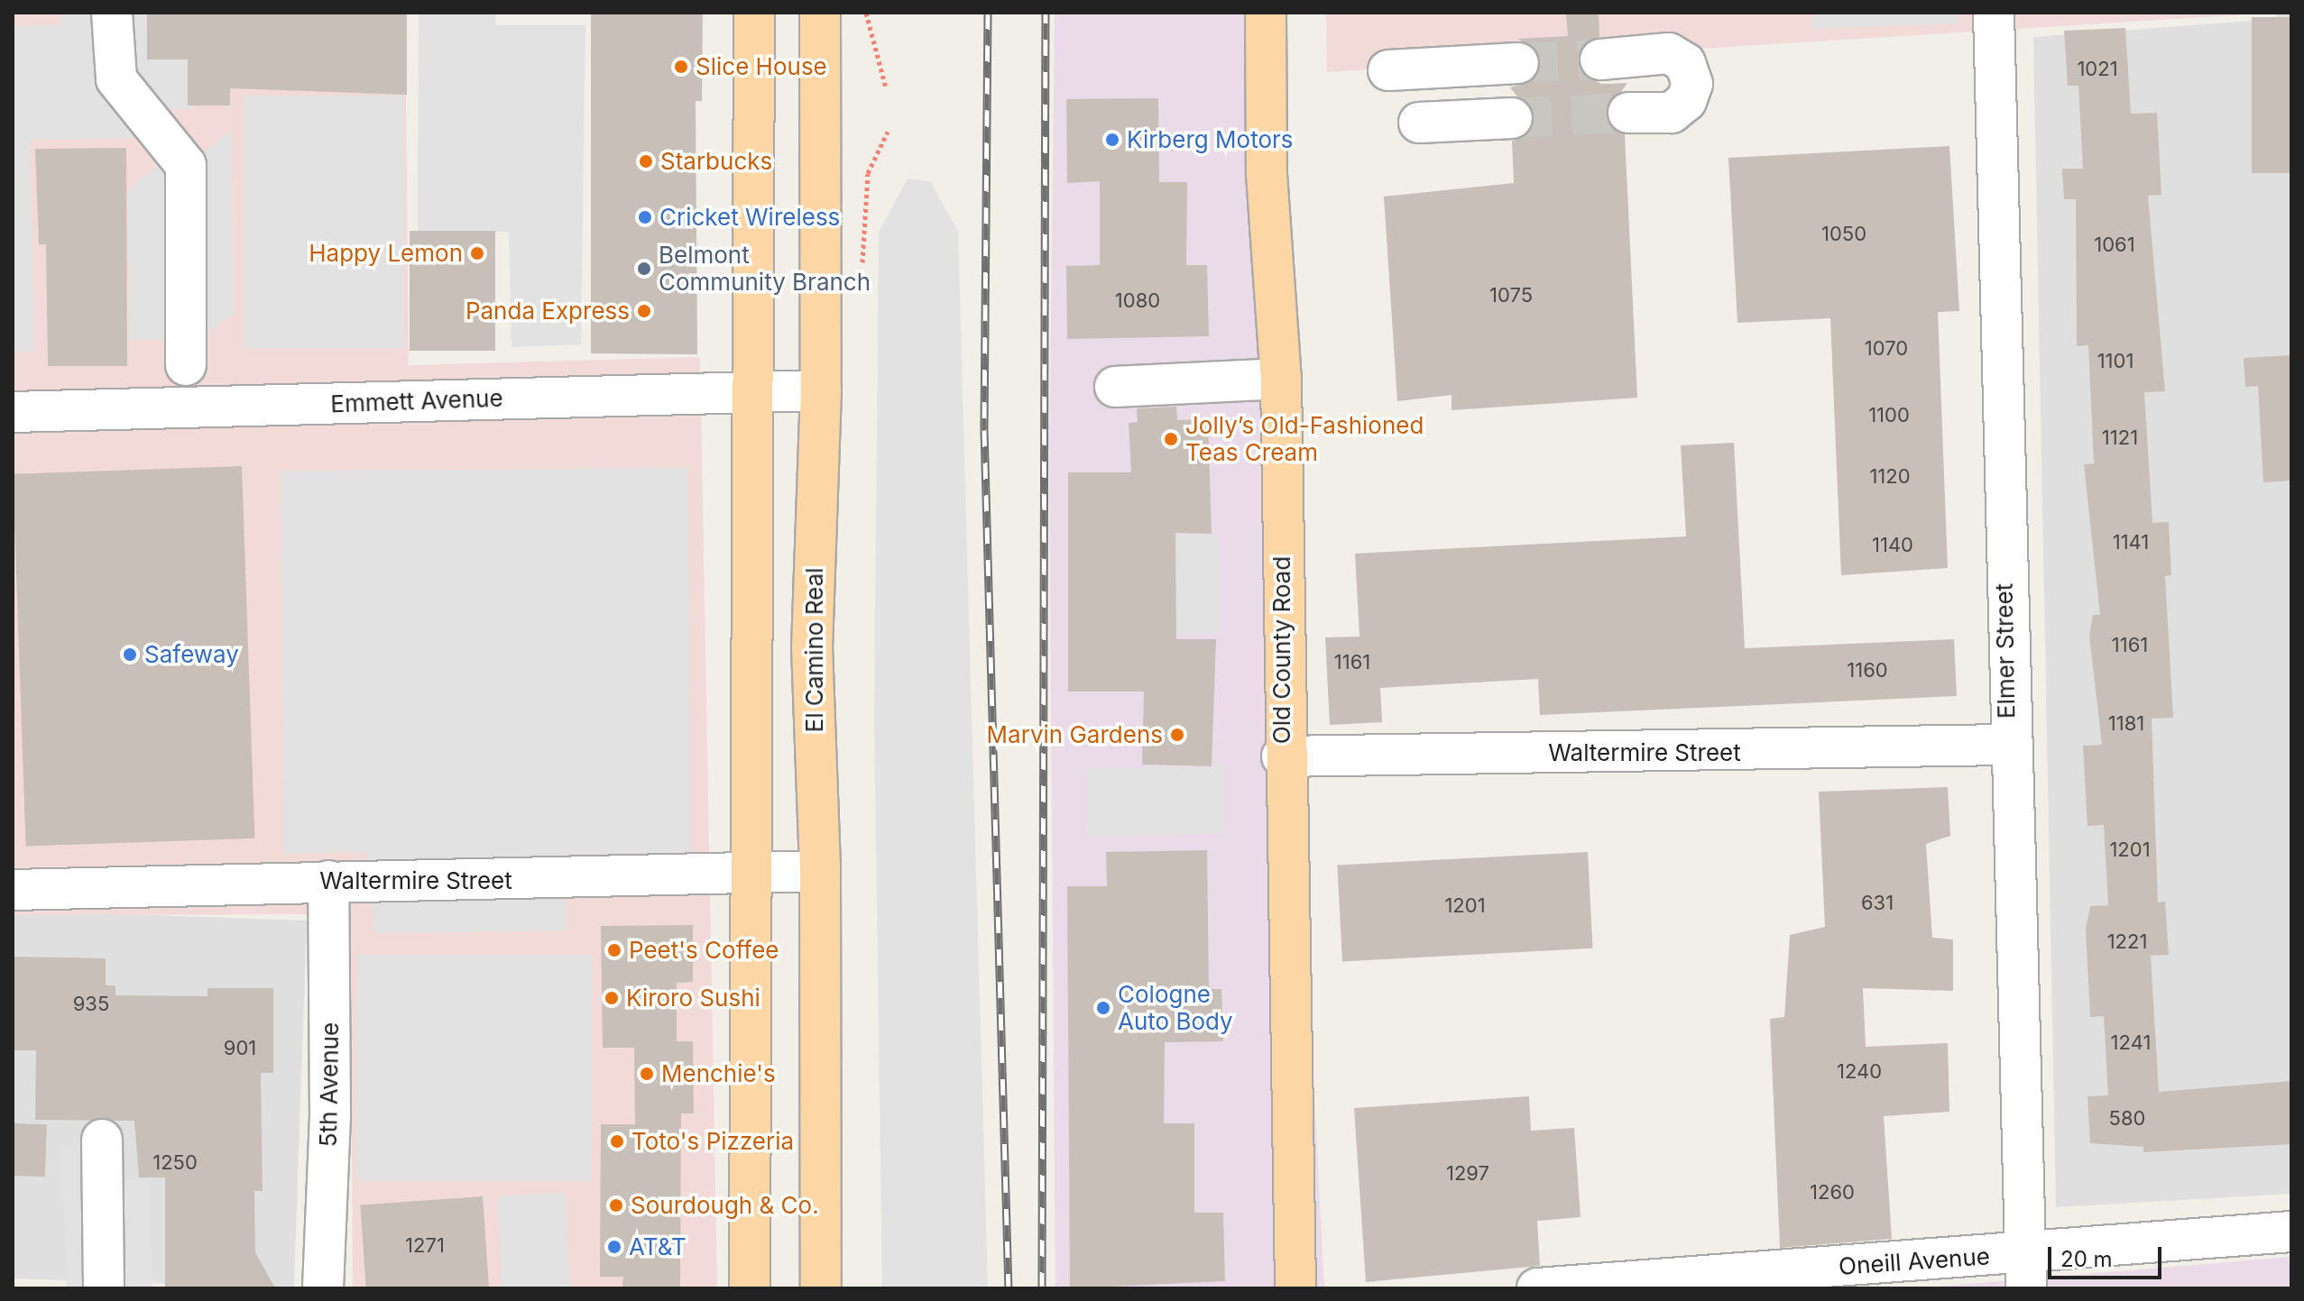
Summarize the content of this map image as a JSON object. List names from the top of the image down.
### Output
{
  "streets": {
    "main road": ["El Camino Real", "Old County Road"],
    "street": [
      "Emmett Avenue",
      "Elmer Street",
      "Waltermire Street",
      "5th Avenue",
      "Oneill Avenue"
    ]
  },
  "crossings": [
    ["Emmett Avenue", "El Camino Real"],
    ["El Camino Real", "Waltermire Street"],
    ["Old County Road", "Waltermire Street"],
    ["Elmer Street", "Waltermire Street"],
    ["Elmer Street", "Oneill Avenue"],
    ["Waltermire Street", "5th Avenue"]
  ],
  "places": [
    "Slice House",
    "Kirberg Motors",
    "Starbucks",
    "Cricket Wireless",
    "Happy Lemon",
    "Belmont Community Branch",
    "Panda Express",
    "Jolly’s Old-Fashioned Teas Cream",
    "Safeway",
    "Marvin Gardens",
    "Peet's Coffee",
    "Kiroro Sushi",
    "Cologne Auto Body",
    "Menchie's",
    "Toto's Pizzeria",
    "Sourdough & Co.",
    "AT&T"
  ],
  "house_numbers": [
    "1021",
    "1050",
    "1061",
    "1075",
    "1080",
    "1070",
    "1101",
    "1100",
    "1121",
    "1120",
    "1141",
    "1140",
    "1161",
    "1161",
    "1160",
    "1181",
    "1201",
    "631",
    "1201",
    "1221",
    "935",
    "1241",
    "901",
    "1240",
    "580",
    "1250",
    "1297",
    "1260",
    "1271"
  ],
  "scale_bar": "20 m"
}
